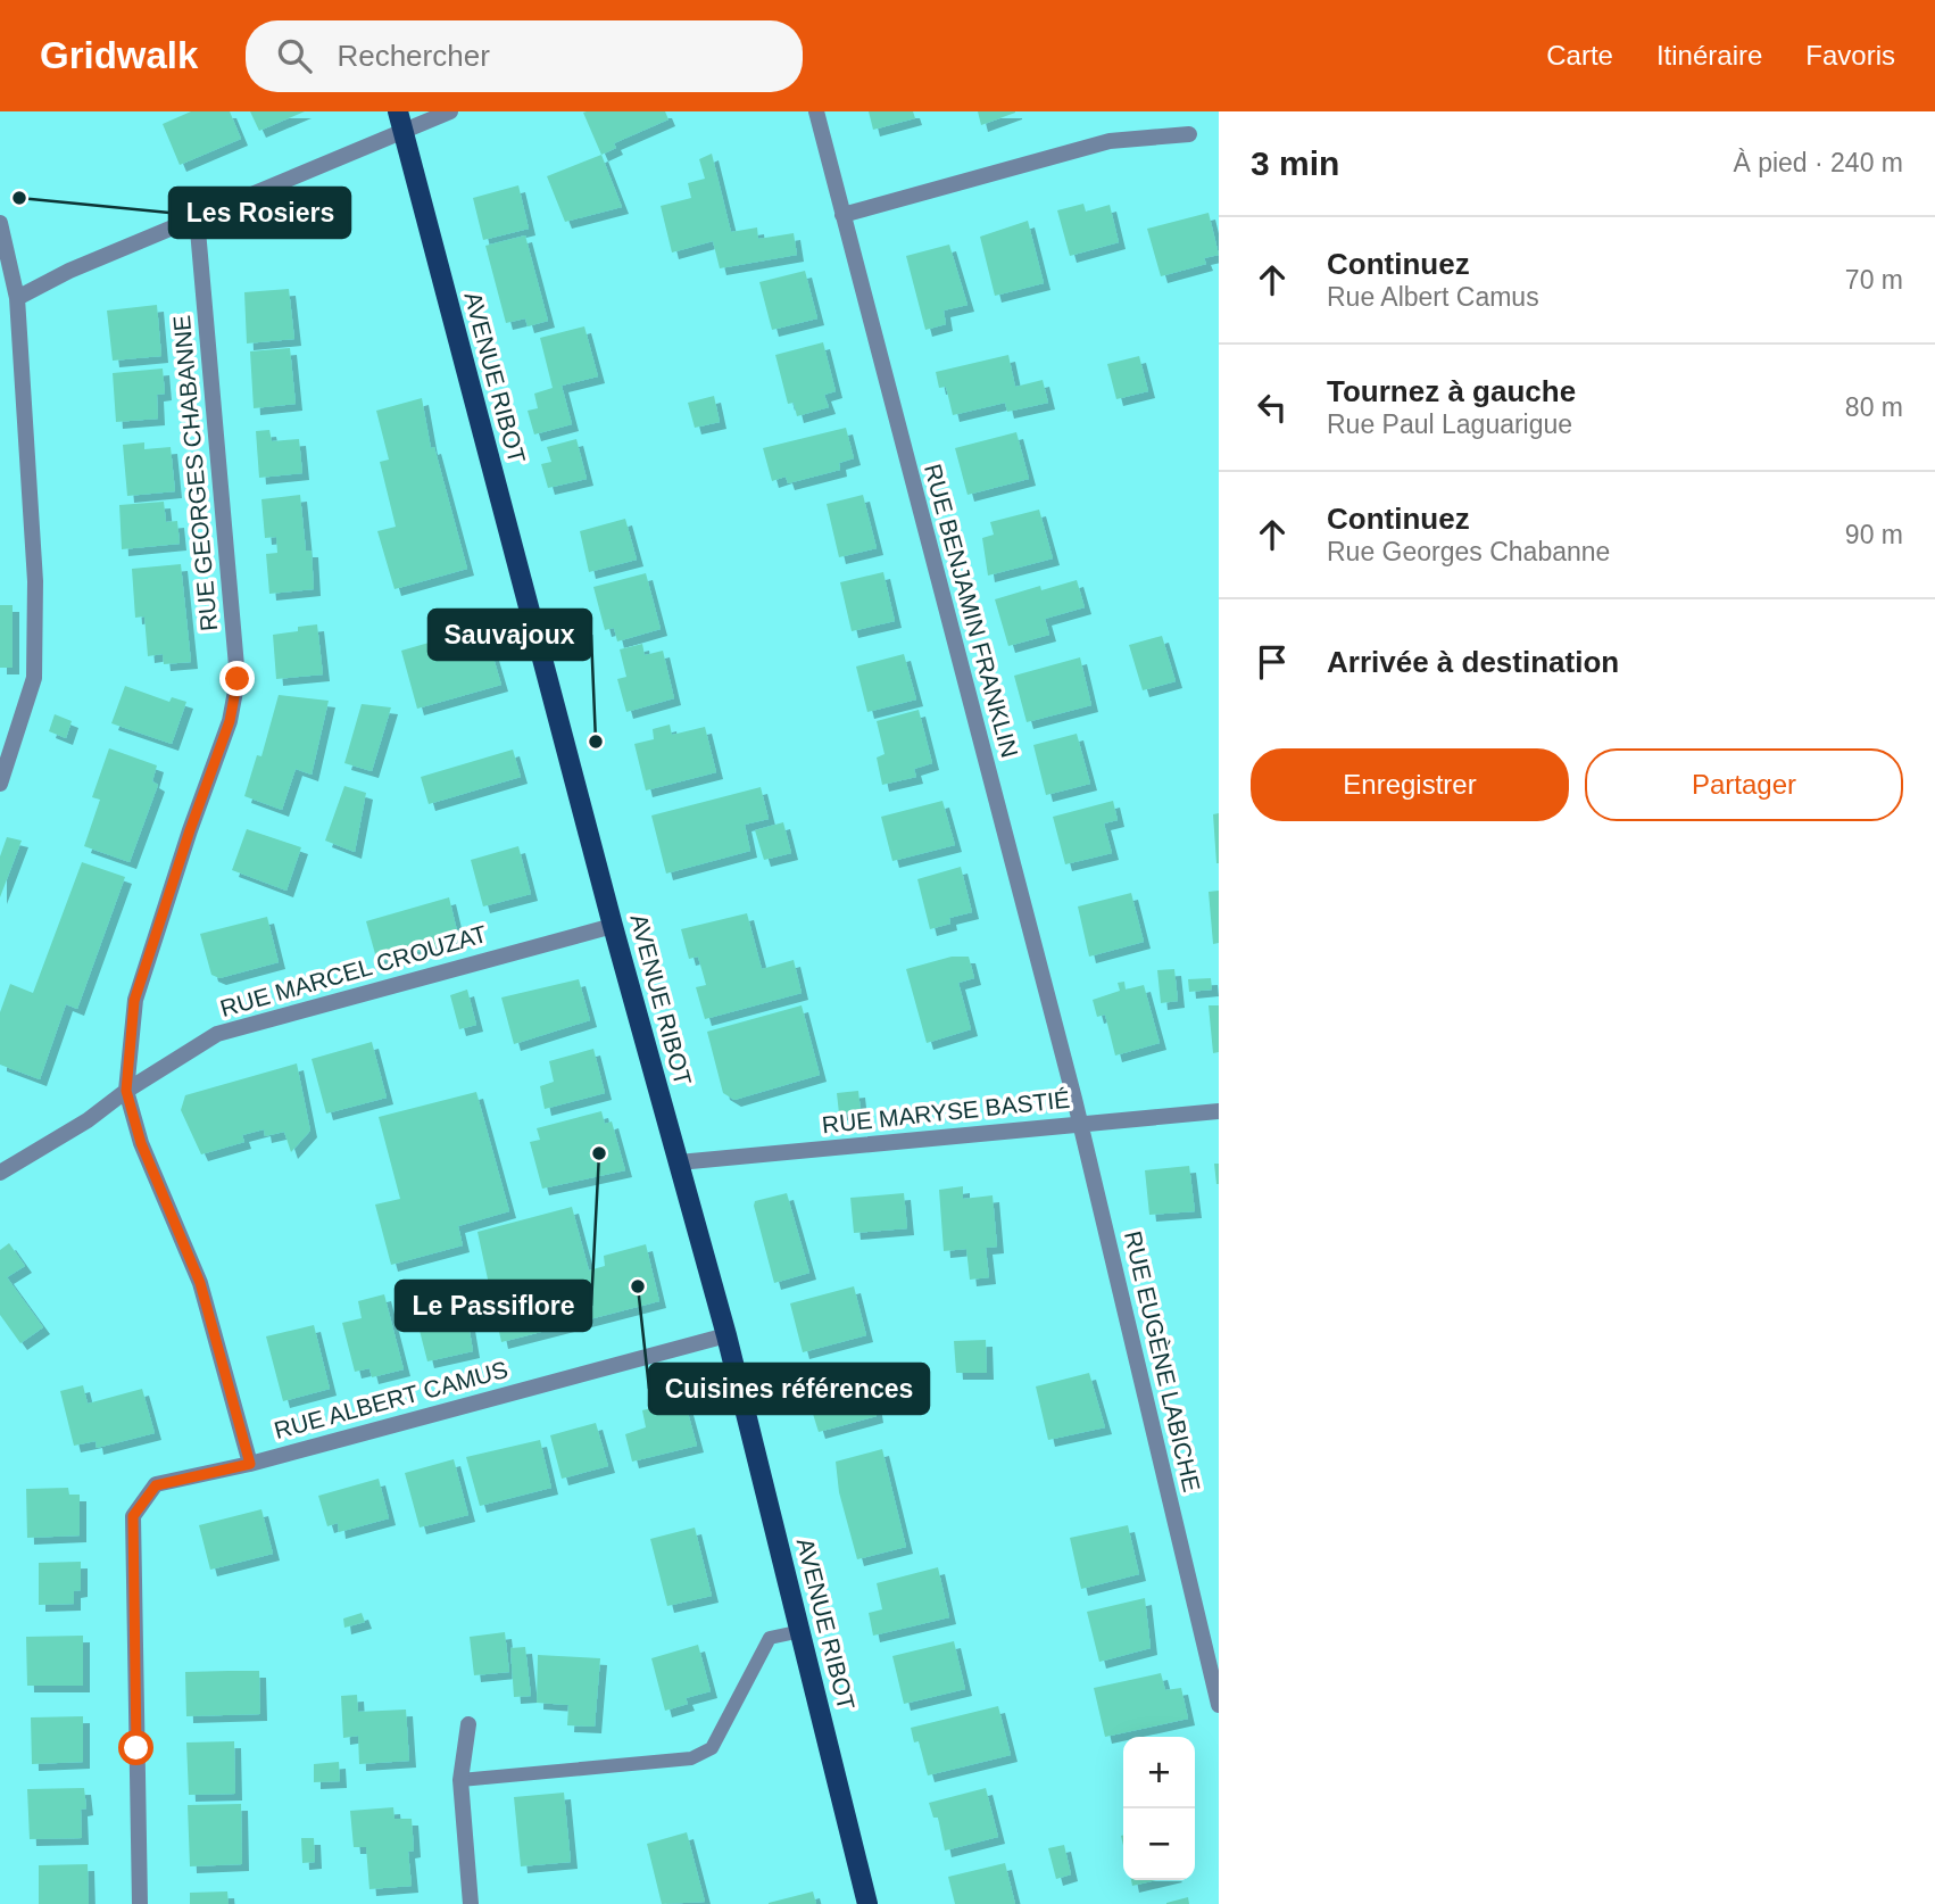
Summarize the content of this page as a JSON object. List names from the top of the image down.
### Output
{
  "streets": {
    "main road": ["AVENUE RIBOT"],
    "street": [
      "RUE GEORGES CHABANNE",
      "RUE BENJAMIN FRANKLIN",
      "RUE MARCEL CROUZAT",
      "RUE MARYSE BASTIÉ",
      "RUE EUGÈNE LABICHE",
      "RUE ALBERT CAMUS"
    ]
  },
  "crossings": [
    ["AVENUE RIBOT", "RUE MARCEL CROUZAT"],
    ["AVENUE RIBOT", "RUE MARYSE BASTIÉ"],
    ["AVENUE RIBOT", "RUE ALBERT CAMUS"],
    ["RUE GEORGES CHABANNE", "RUE MARCEL CROUZAT"],
    ["RUE BENJAMIN FRANKLIN", "RUE MARYSE BASTIÉ"],
    ["RUE BENJAMIN FRANKLIN", "RUE EUGÈNE LABICHE"],
    ["RUE MARYSE BASTIÉ", "RUE EUGÈNE LABICHE"]
  ],
  "places": [
    "Les Rosiers",
    "Sauvajoux",
    "Le Passiflore",
    "Cuisines références"
  ],
  "page": {
    "header": "Gridwalk",
    "search": "Rechercher",
    "nav": ["Carte", "Itinéraire", "Favoris"],
    "heading": ["3 min", "À pied · 240 m"],
    "list": [
      ["Continuez", "Rue Albert Camus", "70 m"],
      ["Tournez à gauche", "Rue Paul Laguarigue", "80 m"],
      ["Continuez", "Rue Georges Chabanne", "90 m"],
      "Arrivée à destination"
    ],
    "buttons": ["Enregistrer", "Partager"],
    "map_buttons": ["+", "−"]
  }
}
